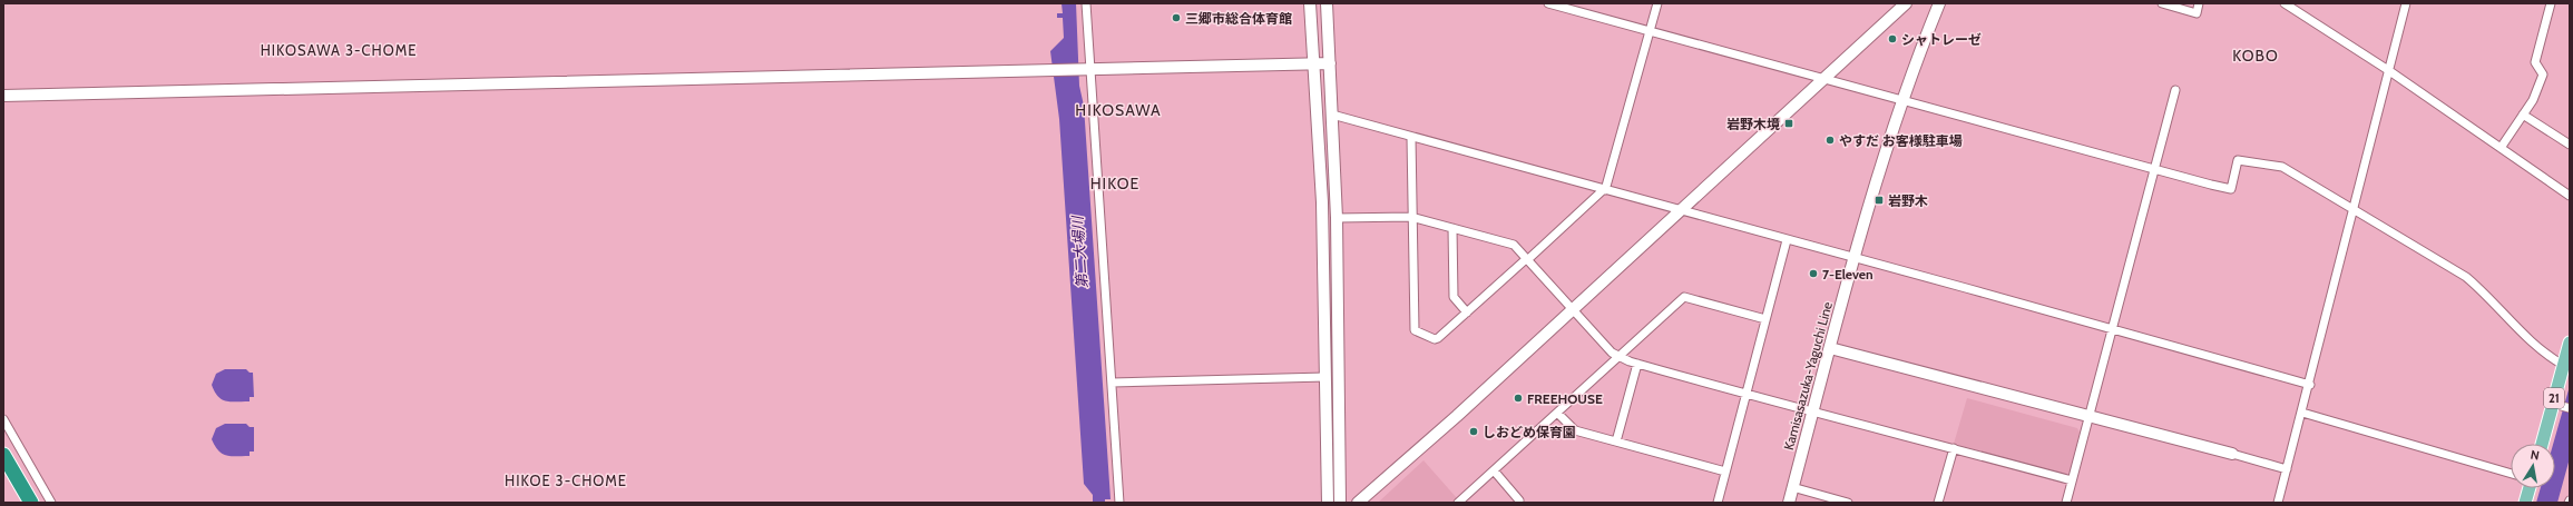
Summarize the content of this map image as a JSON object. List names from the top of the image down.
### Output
{
  "streets": {
    "main road": ["21"],
    "street": ["Kamisasazuka-Yaguchi Line"]
  },
  "districts": [
    "HIKOSAWA 3-CHOME",
    "KOBO",
    "HIKOSAWA",
    "HIKOE",
    "HIKOE 3-CHOME"
  ],
  "water": ["第二大場川"],
  "places": {
    "other": [
      "三郷市総合体育館",
      "シャトレーゼ",
      "やすだ お客様駐車場",
      "7-Eleven",
      "FREEHOUSE",
      "しおどめ保育園"
    ],
    "transit": ["岩野木境", "岩野木"]
  },
  "north": "top"
}
